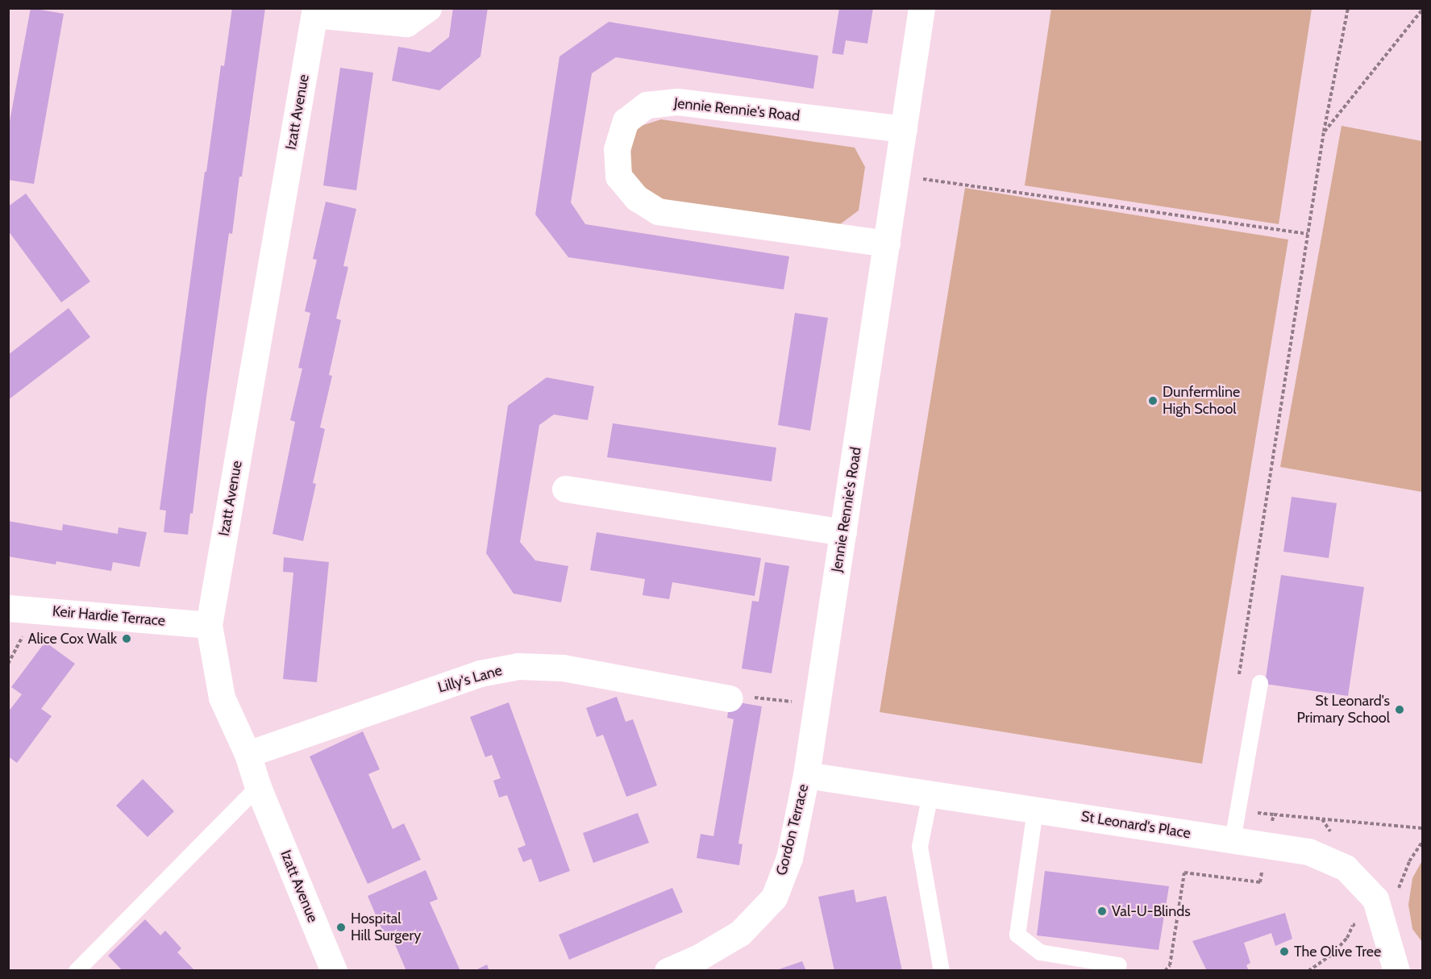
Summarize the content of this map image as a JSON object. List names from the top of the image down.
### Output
{
  "streets": {
    "street": [
      "Jennie Rennie's Road",
      "Izatt Avenue",
      "Keir Hardie Terrace",
      "Lilly's Lane",
      "St Leonard's Place",
      "Gordon Terrace"
    ]
  },
  "crossings": [
    ["Jennie Rennie's Road", "St Leonard's Place"],
    ["Jennie Rennie's Road", "Gordon Terrace"],
    ["Izatt Avenue", "Keir Hardie Terrace"],
    ["Izatt Avenue", "Lilly's Lane"],
    ["St Leonard's Place", "Gordon Terrace"]
  ],
  "places": [
    "Dunfermline High School",
    "Alice Cox Walk",
    "St Leonard's Primary School",
    "Val-U-Blinds",
    "Hospital Hill Surgery",
    "The Olive Tree"
  ]
}
